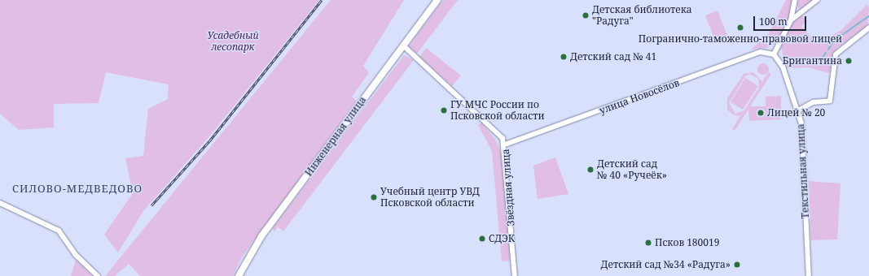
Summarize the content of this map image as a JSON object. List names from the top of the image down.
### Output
{
  "streets": {
    "main road": ["Инженерная улица"],
    "street": ["улица Новосёлов", "Текстильная улица", "Звёздная улица"]
  },
  "crossings": [
    ["улица Новосёлов", "Текстильная улица"],
    ["улица Новосёлов", "Звёздная улица"],
    ["Инженерная улица", "Звёздная улица"]
  ],
  "districts": ["СИЛОВО-МЕДВЕДОВО"],
  "parks": ["Усадебный лесопарк"],
  "places": [
    "Детская библиотека \"Радуга\"",
    "Погранично-таможенно-правовой лицей",
    "Детский сад № 41",
    "Бригантина",
    "ГУ МЧС России по Псковской области",
    "Лицей № 20",
    "Детский сад № 40 «Ручеёк»",
    "Учебный центр УВД Псковской области",
    "СДЭК",
    "Псков 180019",
    "Детский сад №34 «Радуга»"
  ],
  "scale_bar": "100 m"
}
